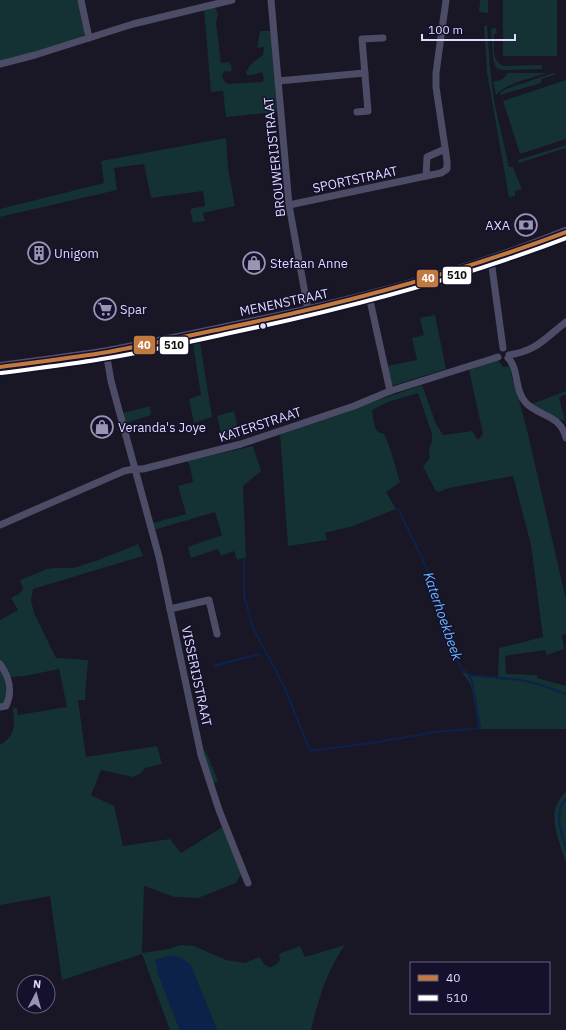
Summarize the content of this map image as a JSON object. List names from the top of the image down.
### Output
{
  "streets": {
    "main road": ["MENENSTRAAT"],
    "street": [
      "BROUWERIJSTRAAT",
      "SPORTSTRAAT",
      "KATERSTRAAT",
      "VISSERIJSTRAAT"
    ]
  },
  "crossings": [
    ["BROUWERIJSTRAAT", "SPORTSTRAAT"],
    ["BROUWERIJSTRAAT", "MENENSTRAAT"],
    ["MENENSTRAAT", "VISSERIJSTRAAT"],
    ["KATERSTRAAT", "VISSERIJSTRAAT"]
  ],
  "water": ["Katerhoekbeek"],
  "places": {
    "bank": ["AXA"],
    "building": ["Unigom"],
    "shop": ["Stefaan Anne", "Veranda's Joye"],
    "supermarket": ["Spar"]
  },
  "lines": ["transit line 40", "transit line 510"],
  "legend": ["40", "510"],
  "scale_bar": "100 m",
  "north": "top"
}
